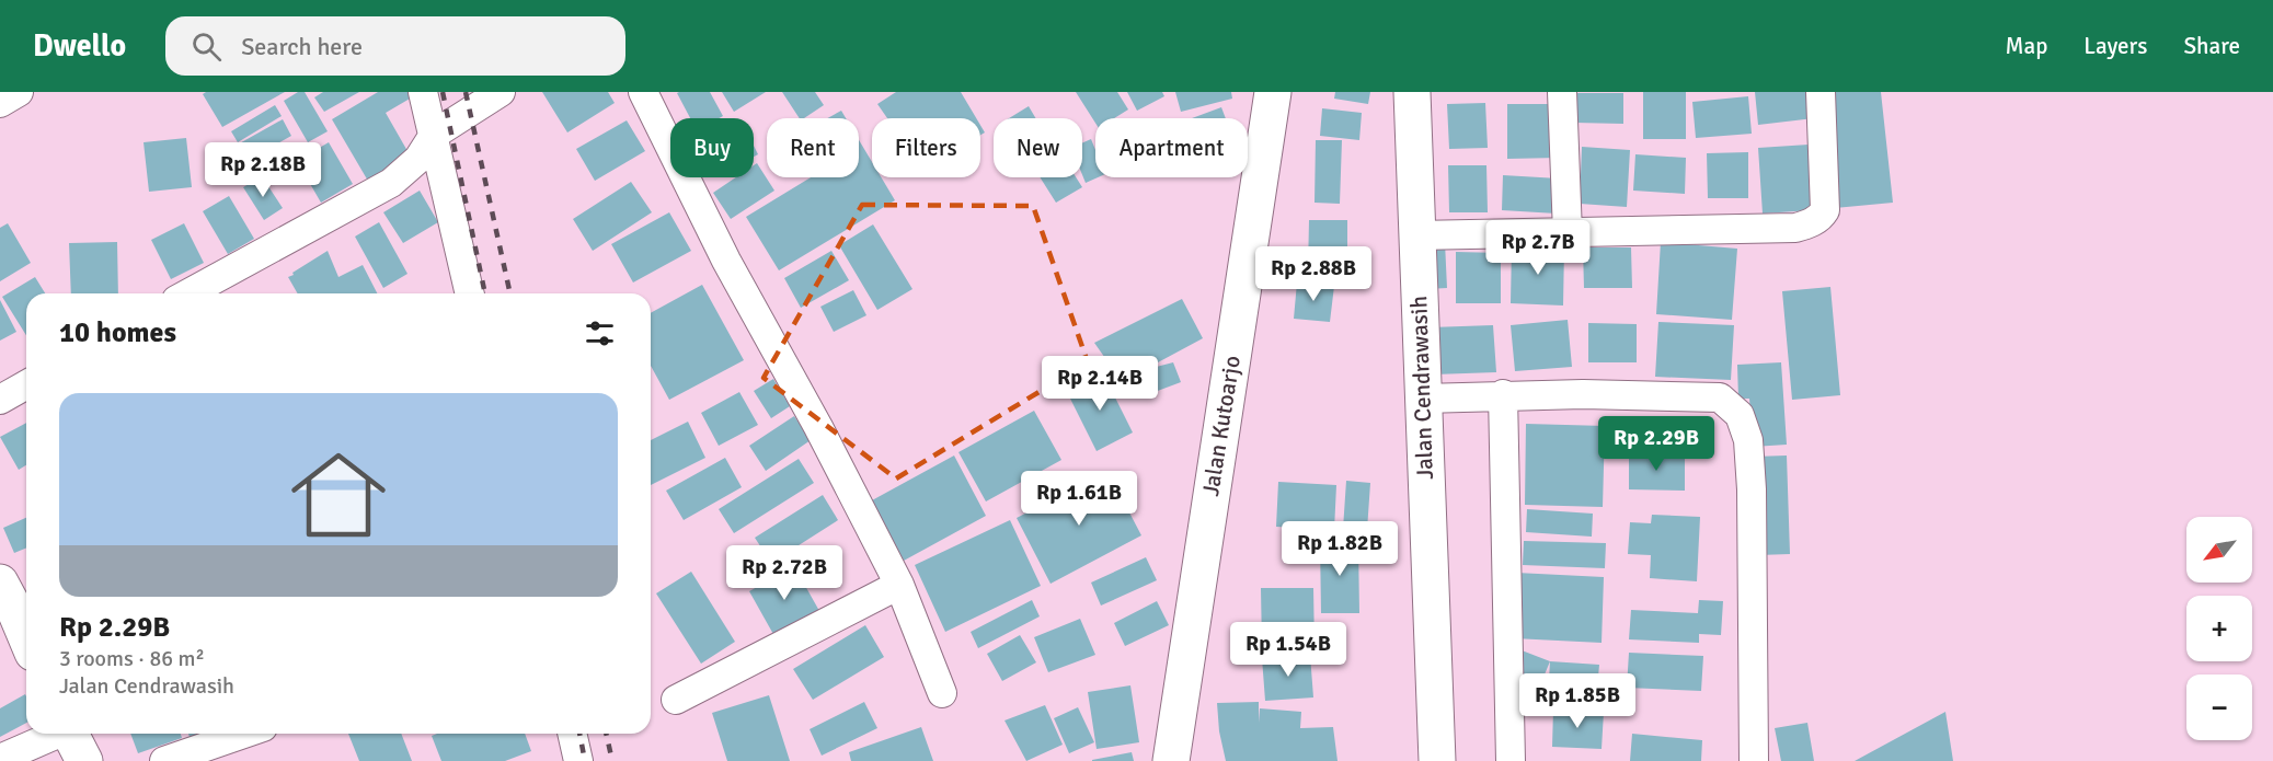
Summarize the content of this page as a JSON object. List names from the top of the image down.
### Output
{
  "streets": {
    "main road": ["Jalan Cendrawasih", "Jalan Kutoarjo"]
  },
  "north": "bottom left",
  "page": {
    "header": "Dwello",
    "search": "Search here",
    "nav": ["Map", "Layers", "Share"],
    "chip": [
      "Buy",
      "Rent",
      "Filters",
      "New",
      "Apartment"
    ],
    "price": [
      "Rp 2.18B",
      "Rp 2.7B",
      "Rp 2.88B",
      "Rp 2.14B",
      "Rp 2.29B",
      "Rp 1.61B",
      "Rp 1.82B",
      "Rp 2.72B",
      "Rp 1.54B",
      "Rp 1.85B"
    ],
    "heading": "10 homes",
    "list": [
      {
        "name": "Rp 2.29B",
        "note": "3 rooms · 86 m² · Jalan Cendrawasih"
      }
    ],
    "map_buttons": ["+", "−"]
  }
}
